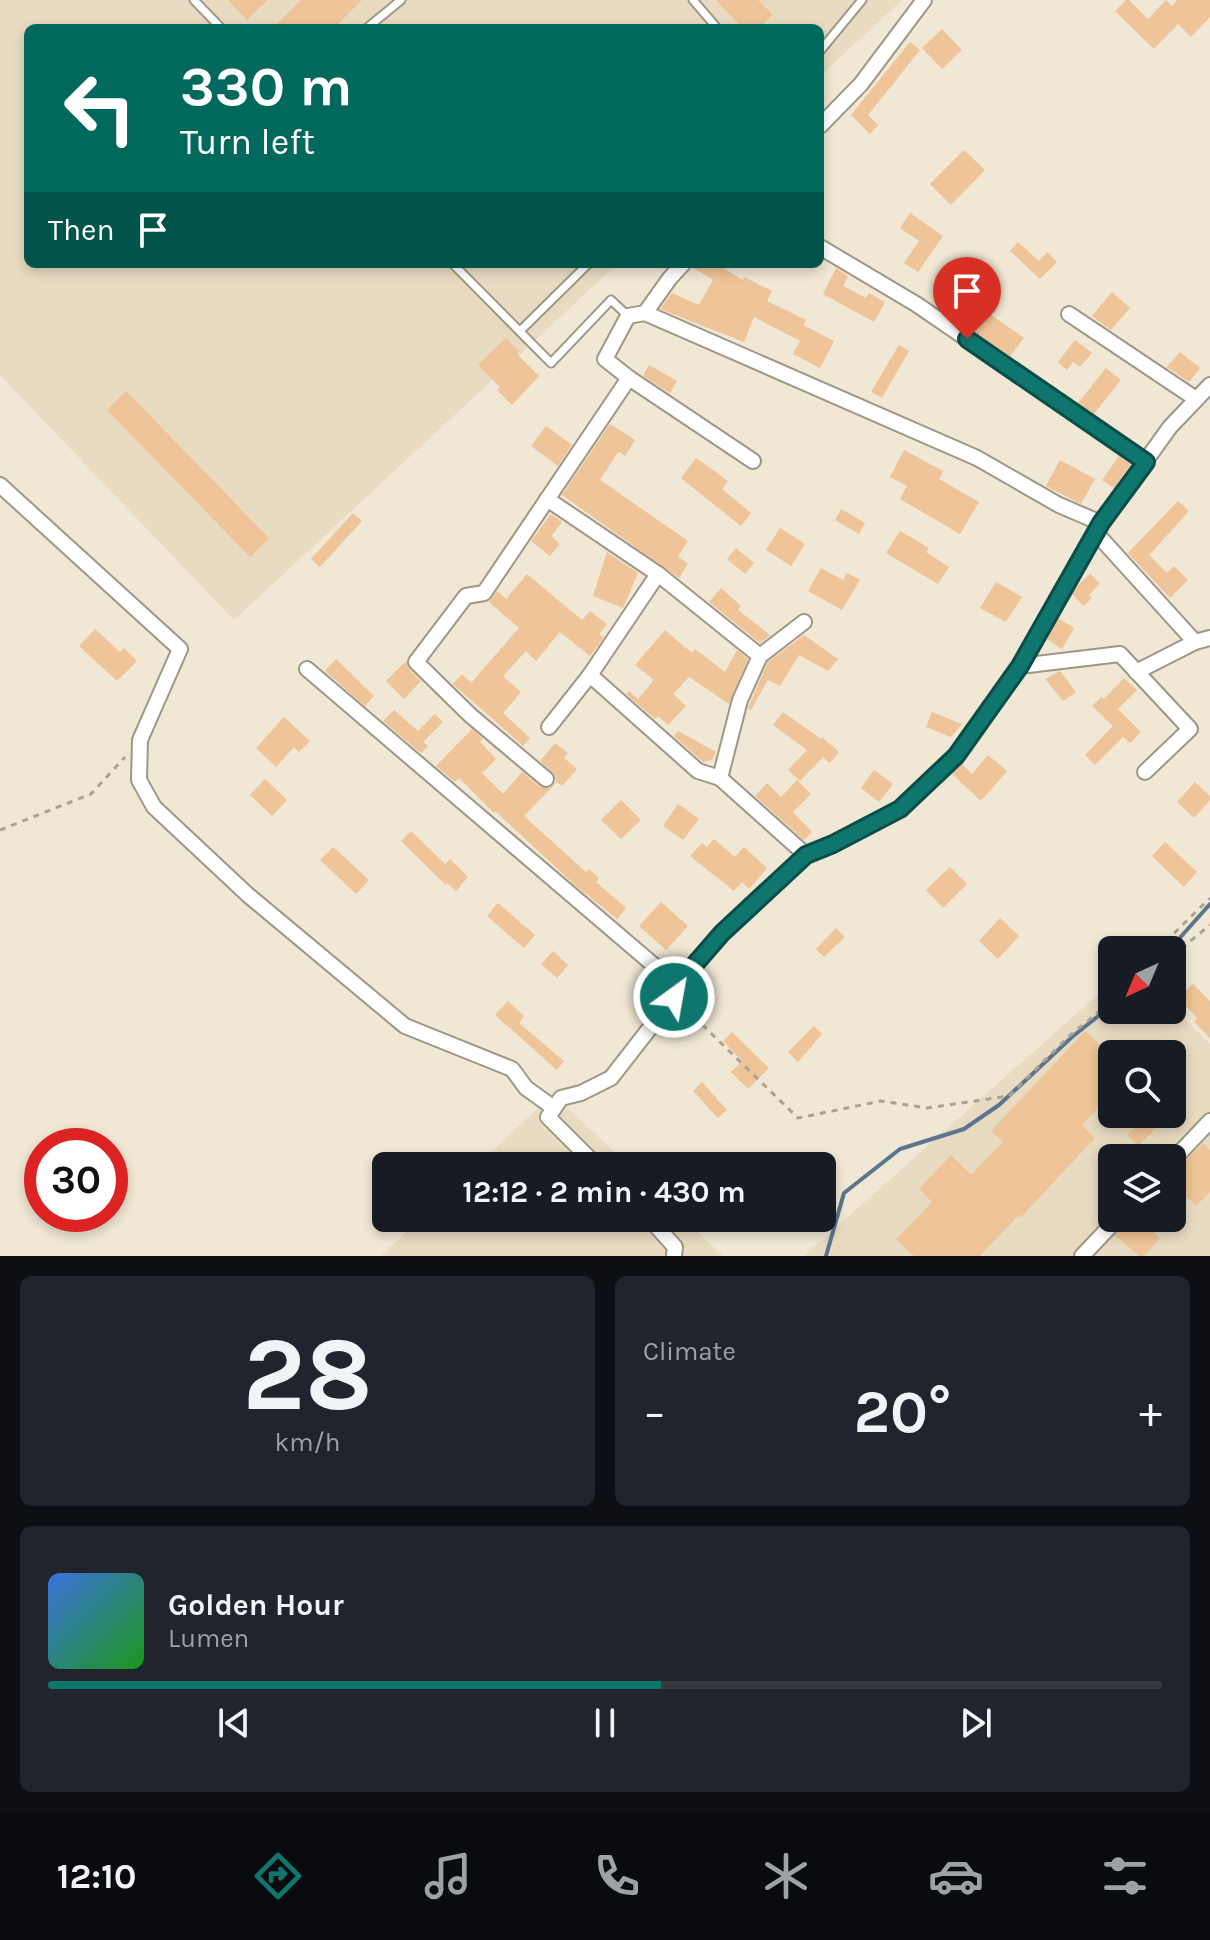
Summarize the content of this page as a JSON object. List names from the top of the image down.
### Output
{
  "north": "bottom left",
  "page": {
    "turn": ["330 m", "Turn left"],
    "then": "Then",
    "limit": "30",
    "trip": "12:12 · 2 min · 430 m",
    "tile": [
      ["28", "km/h"],
      "Climate"
    ],
    "heat": ["−", "20°", "+"],
    "song": ["Golden Hour", "Lumen"],
    "tabs": "12:10"
  }
}
